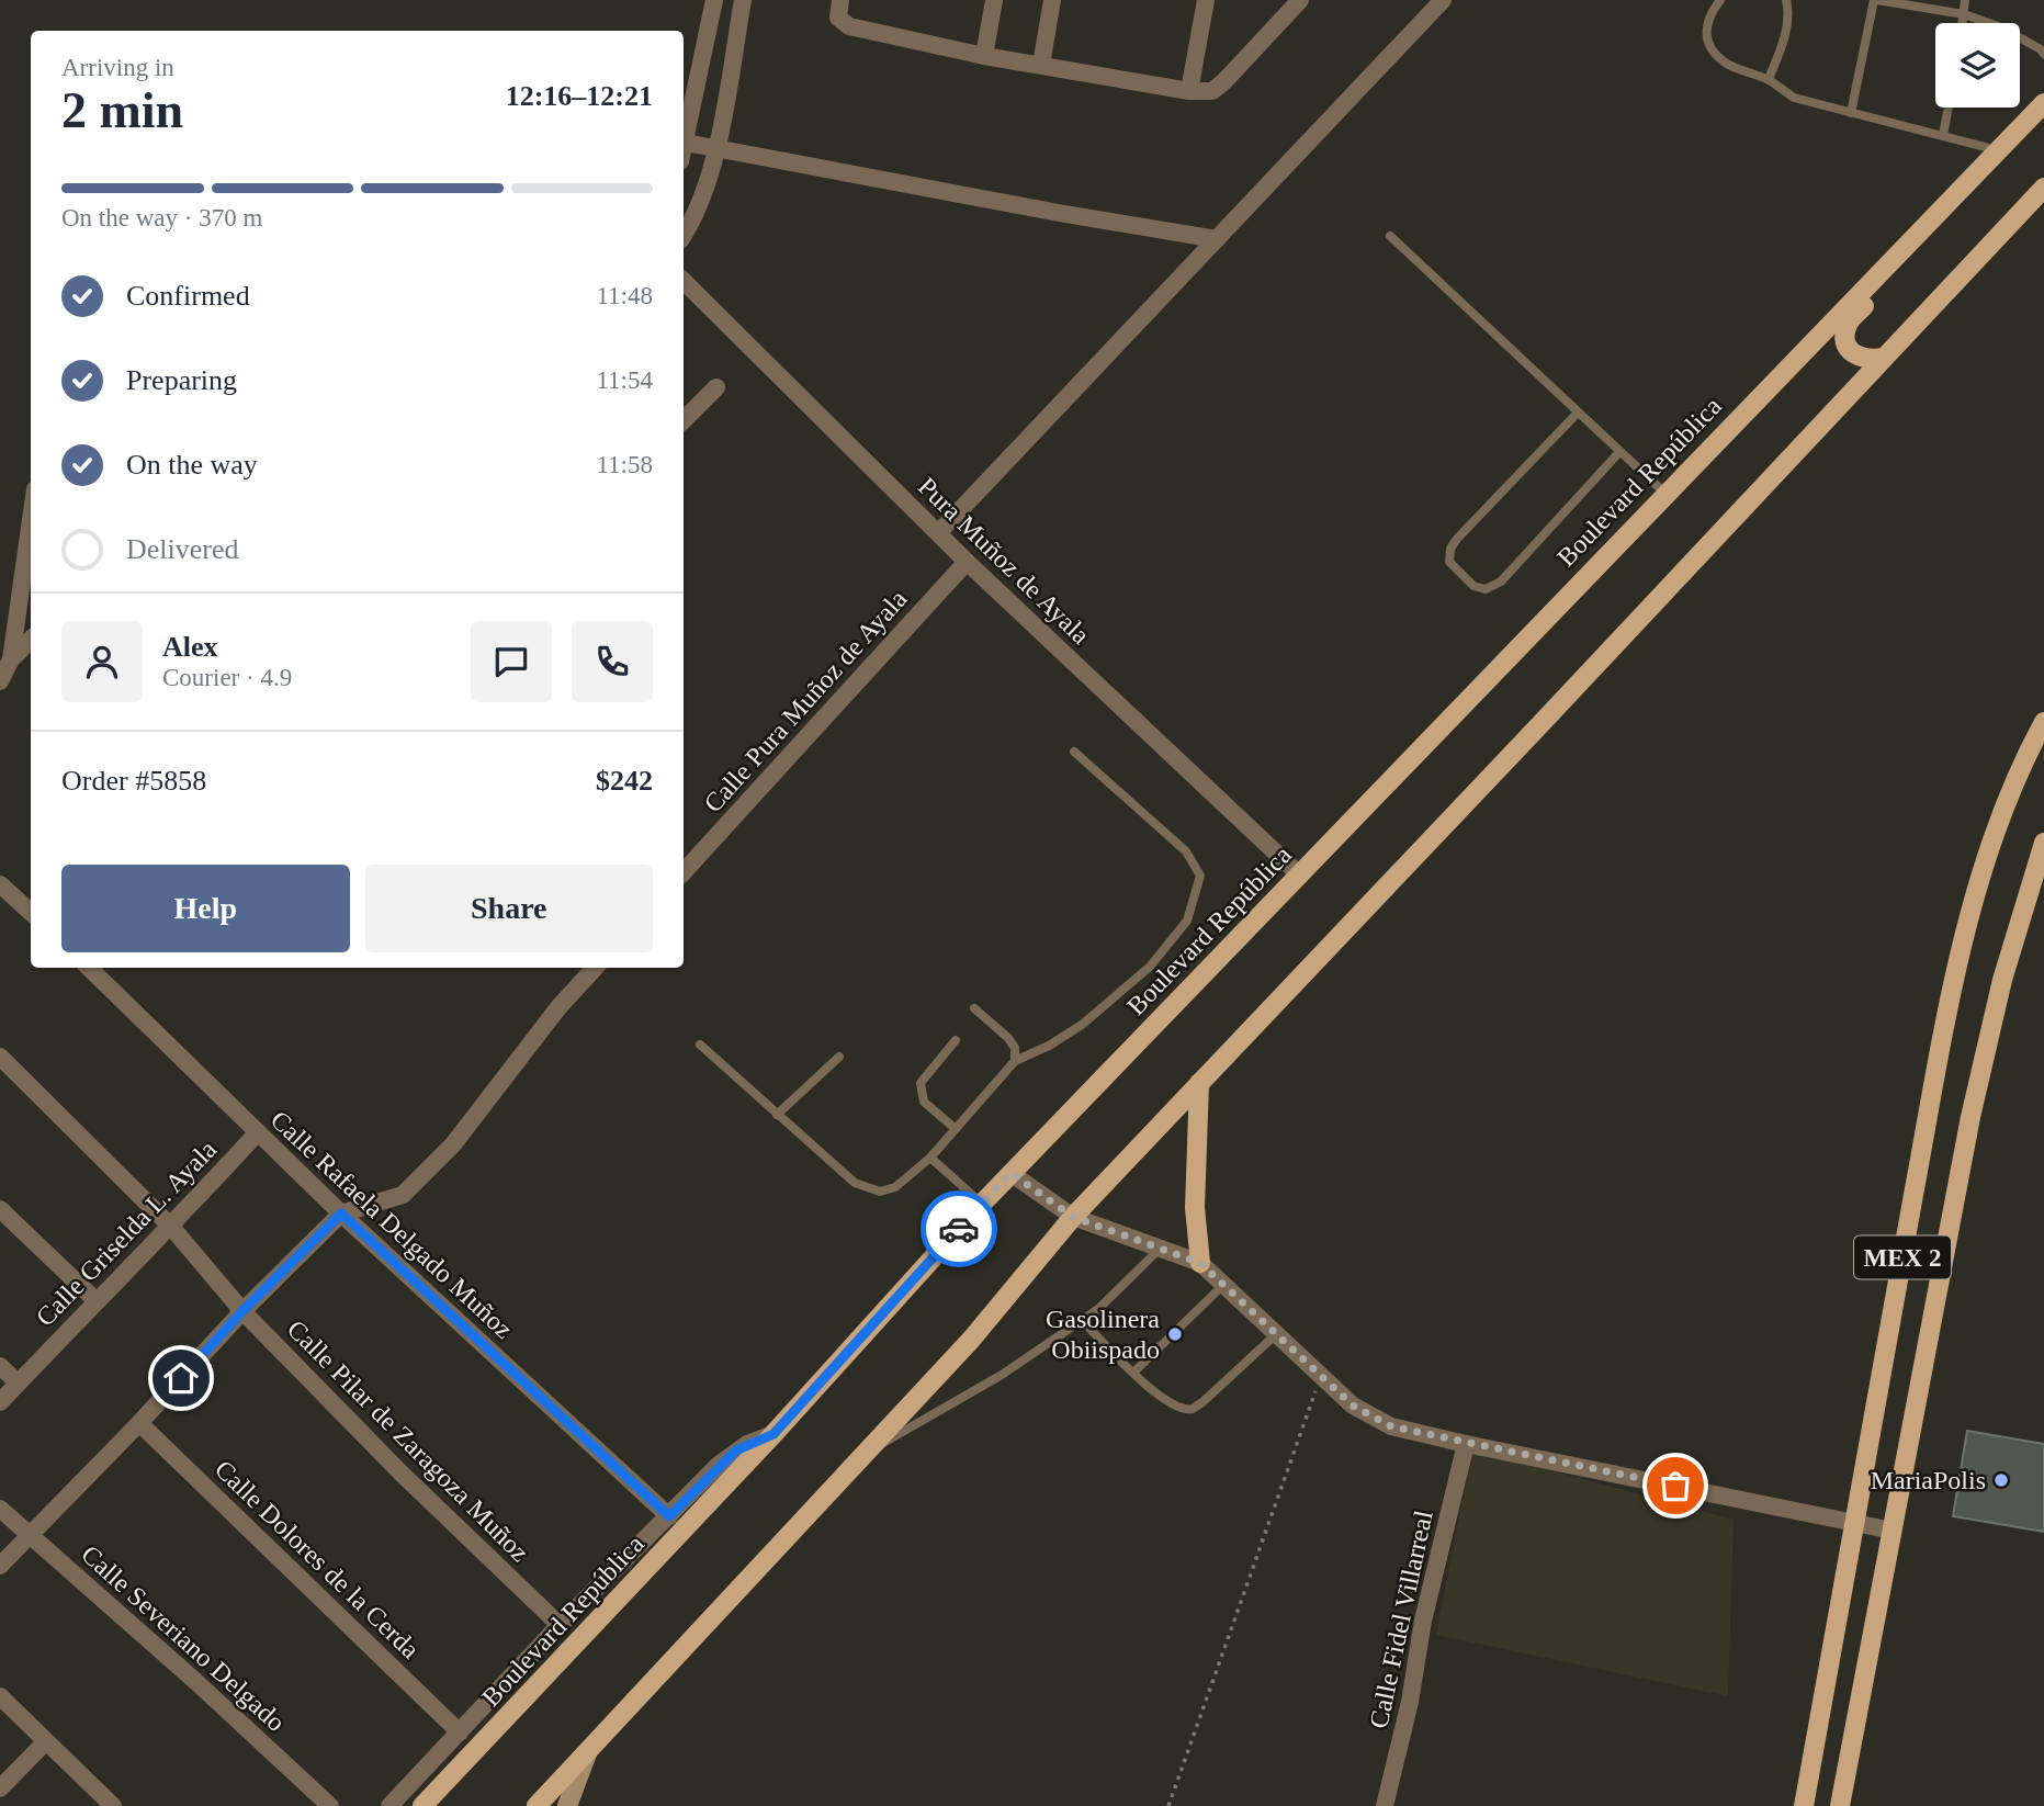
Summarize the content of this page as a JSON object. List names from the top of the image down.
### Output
{
  "streets": {
    "main road": ["Boulevard República", "MEX 2"],
    "street": [
      "Pura Muñoz de Ayala",
      "Calle Pura Muñoz de Ayala",
      "Calle Rafaela Delgado Muñoz",
      "Calle Griselda L. Ayala",
      "Calle Pilar de Zaragoza Muñoz",
      "Calle Dolores de la Cerda",
      "Calle Fidel Villarreal",
      "Calle Severiano Delgado"
    ]
  },
  "crossings": [
    ["Boulevard República", "Pura Muñoz de Ayala"],
    ["Pura Muñoz de Ayala", "Calle Pura Muñoz de Ayala"],
    ["Calle Rafaela Delgado Muñoz", "Calle Griselda L. Ayala"],
    ["Calle Griselda L. Ayala", "Calle Pilar de Zaragoza Muñoz"]
  ],
  "places": ["Gasolinera Obiispado", "MariaPolis"],
  "page": {
    "heading": ["2 min", "Arriving in", "12:16–12:21"],
    "panel": [
      "Alex",
      "Courier · 4.9",
      "Order #5858",
      "$242"
    ],
    "bar": "On the way · 370 m",
    "list": [
      ["Confirmed", "11:48"],
      ["Preparing", "11:54"],
      ["On the way", "11:58"],
      "Delivered"
    ],
    "buttons": ["Help", "Share"]
  }
}
